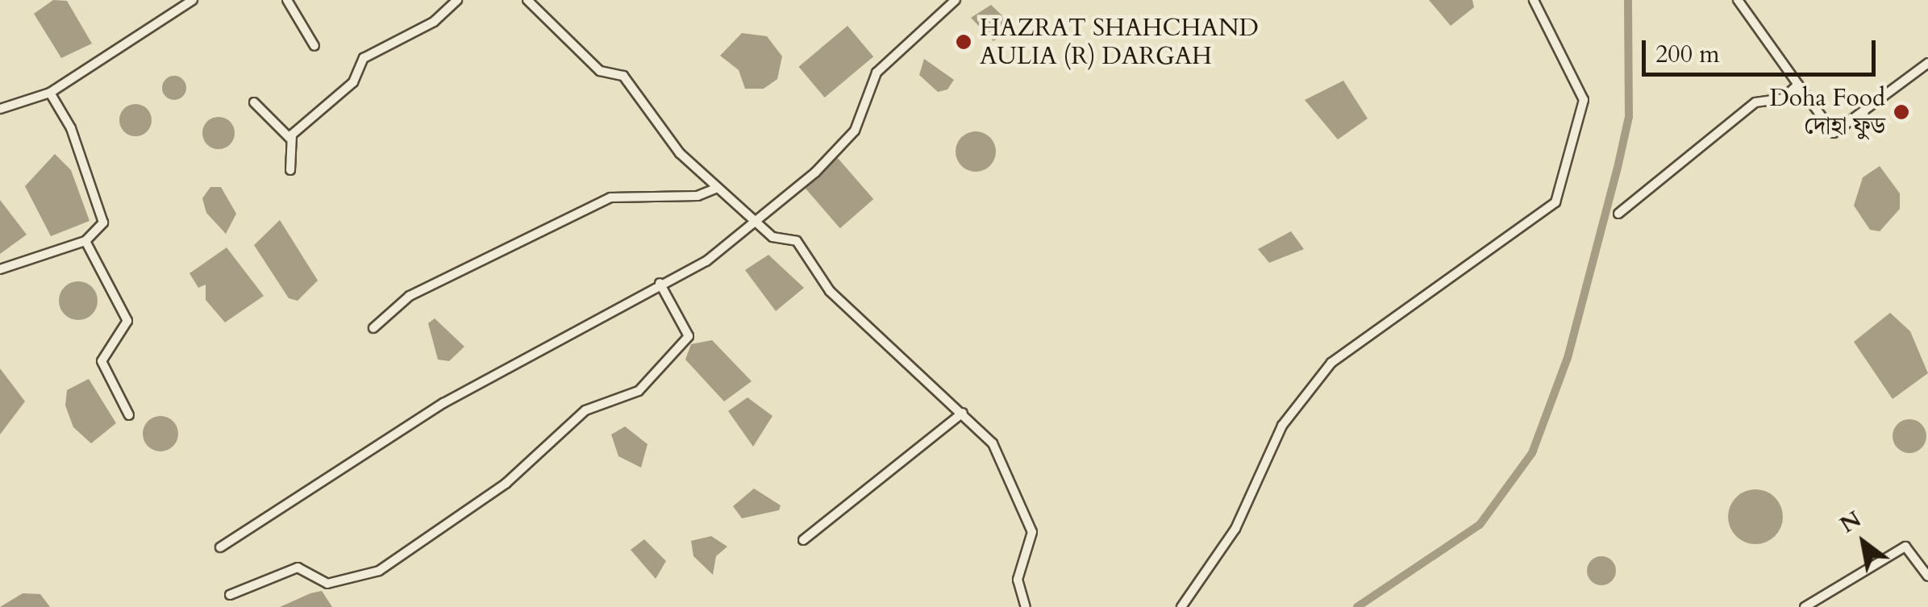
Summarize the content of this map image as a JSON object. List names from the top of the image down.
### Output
{
  "places": ["HAZRAT SHAHCHAND AULIA (R) DARGAH", "Doha Food দোহা ফুড"],
  "scale_bar": "200 m",
  "north": "top left"
}
